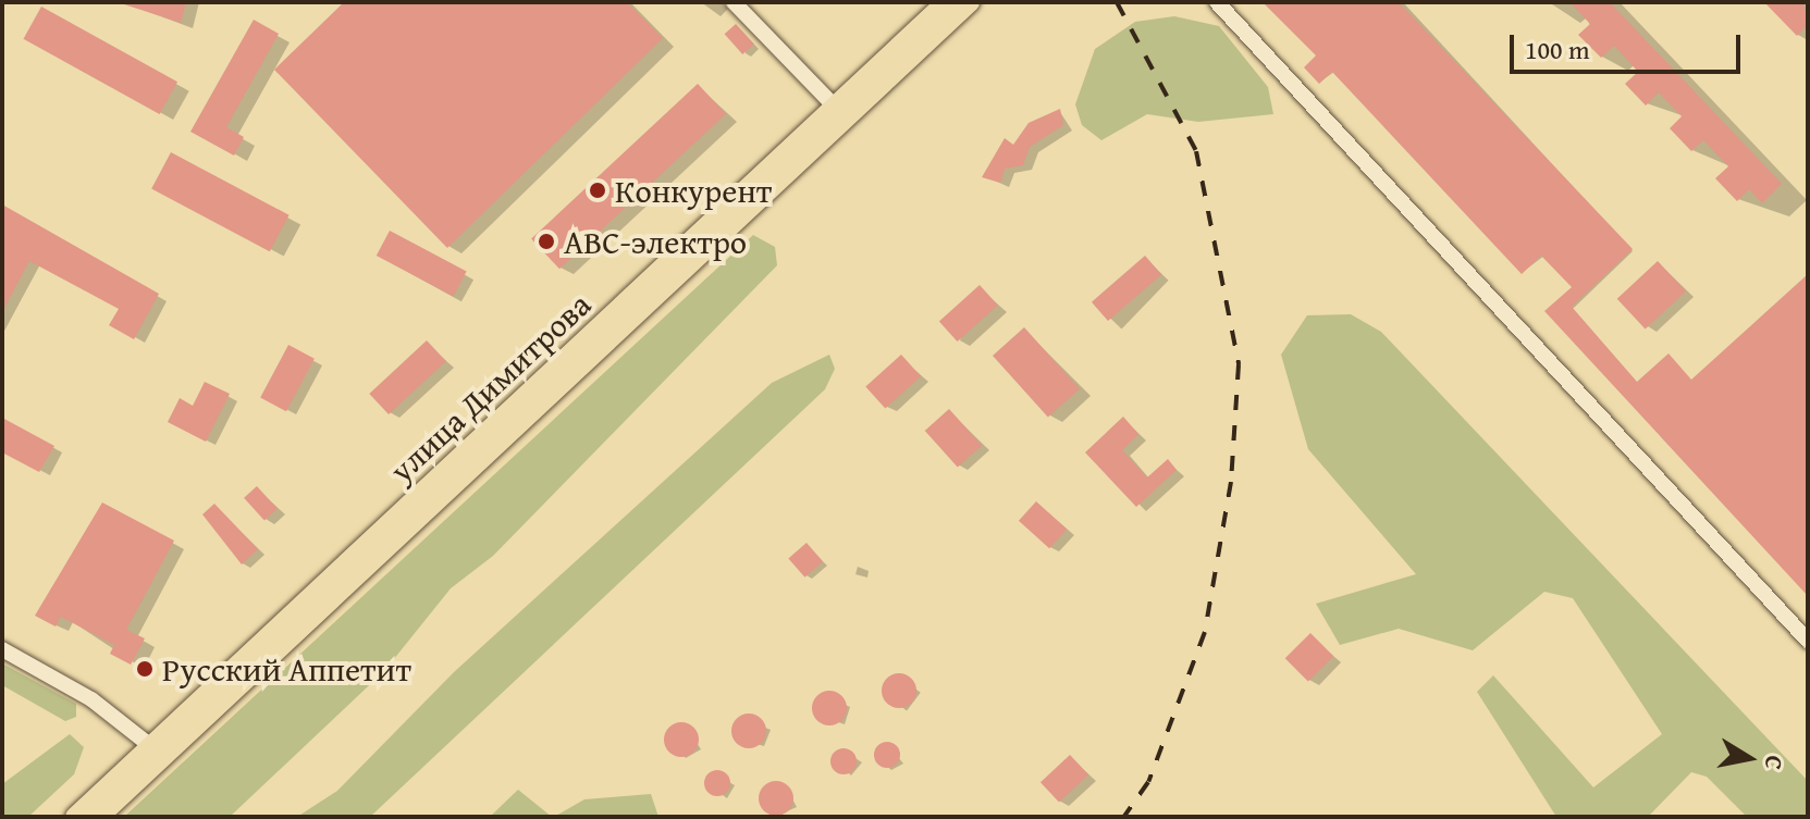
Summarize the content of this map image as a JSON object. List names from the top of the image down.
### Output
{
  "streets": {
    "main road": ["улица Димитрова"]
  },
  "places": ["Конкурент", "АВС-электро", "Русский Аппетит"],
  "scale_bar": "100 m",
  "north": "right"
}
